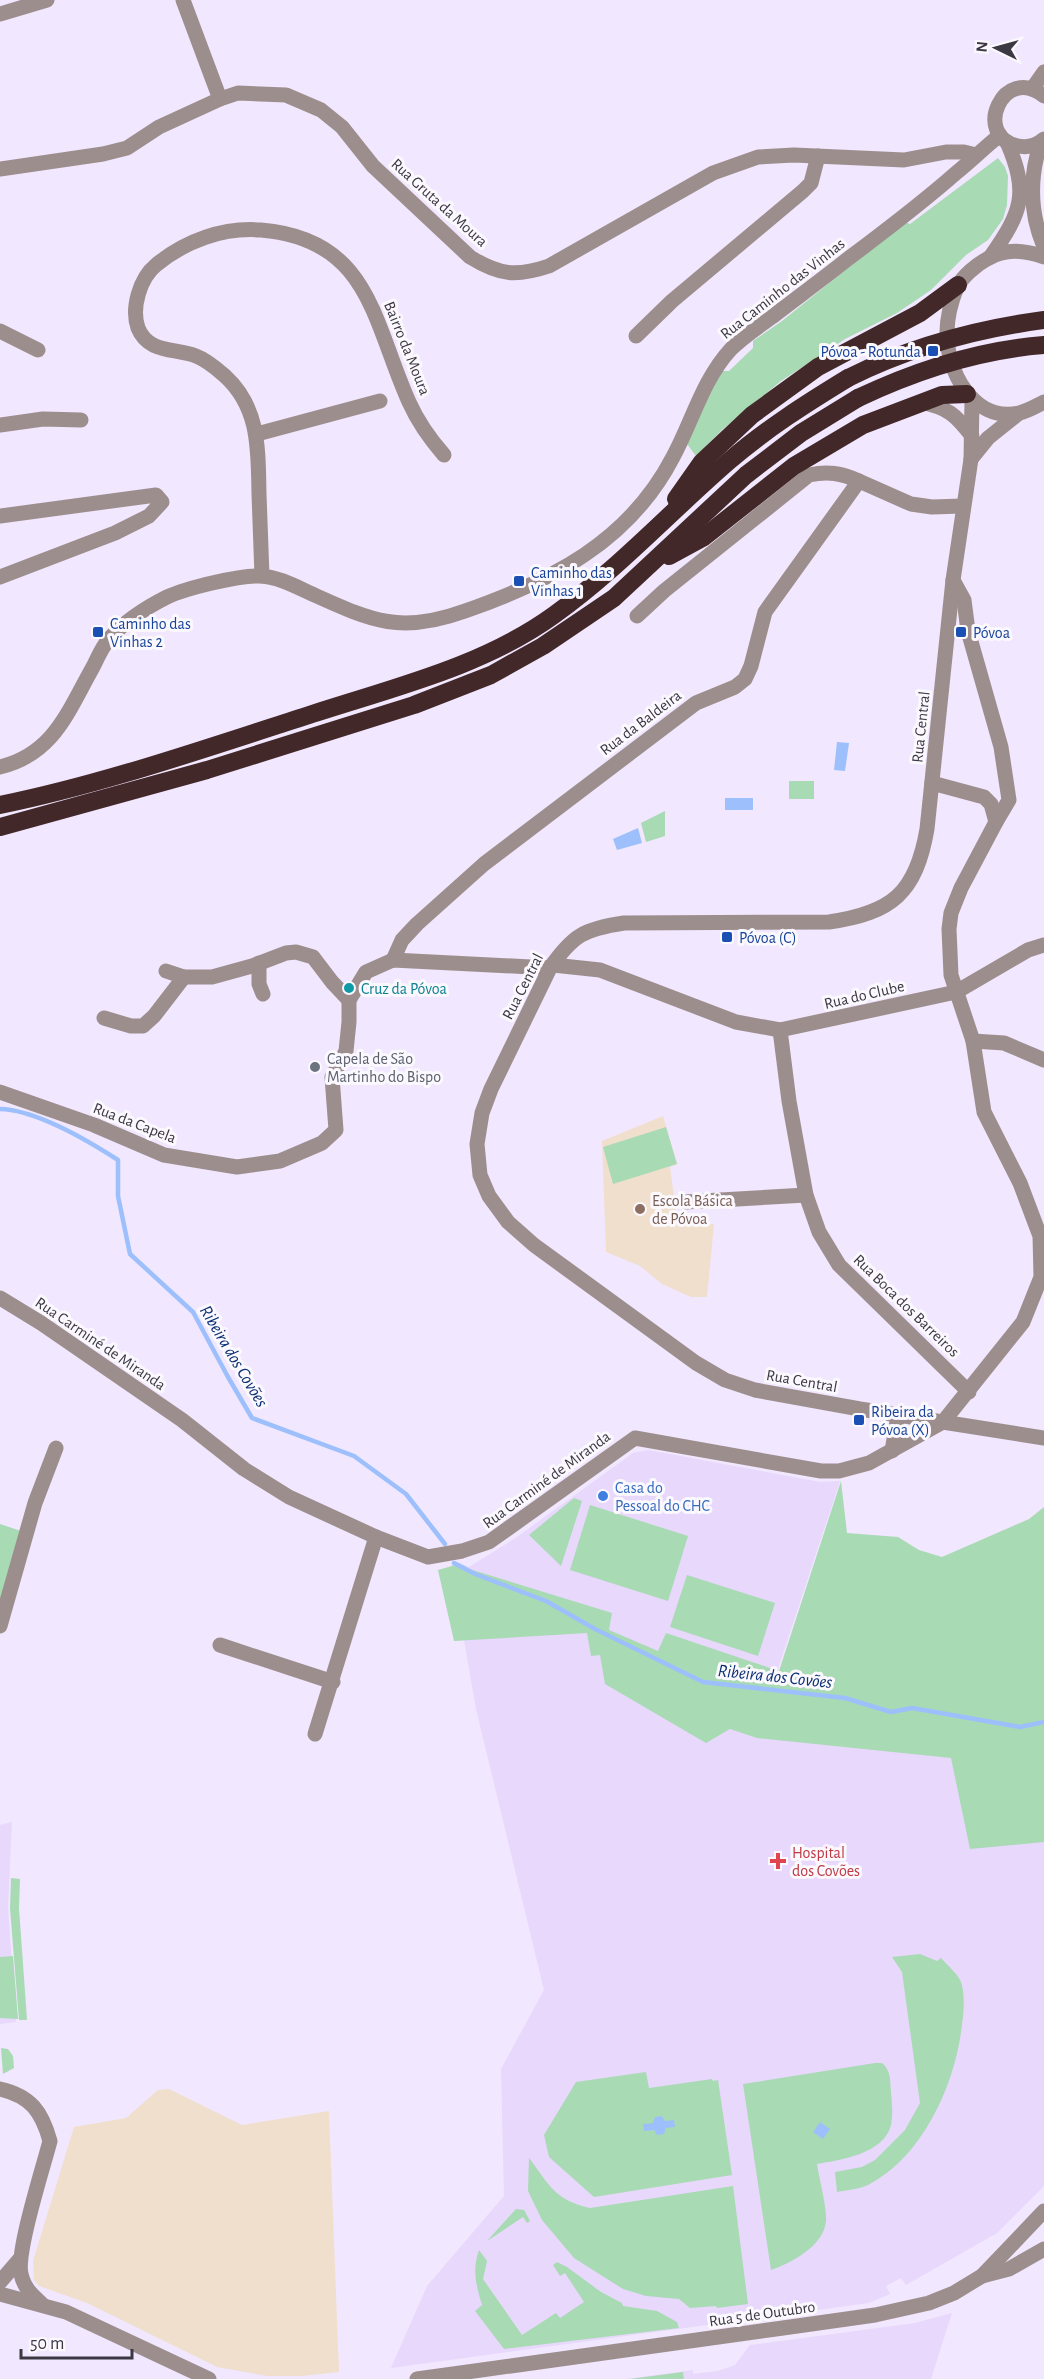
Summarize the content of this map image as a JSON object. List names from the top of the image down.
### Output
{
  "streets": {
    "street": [
      "Rua Gruta da Moura",
      "Rua Caminho das Vinhas",
      "Bairro da Moura",
      "Rua da Baldeira",
      "Rua Central",
      "Rua do Clube",
      "Rua da Capela",
      "Rua Boca dos Barreiros",
      "Rua Carminé de Miranda",
      "Rua 5 de Outubro"
    ]
  },
  "crossings": [
    ["Rua Gruta da Moura", "Rua Caminho das Vinhas"],
    ["Rua Caminho das Vinhas", "Bairro da Moura"],
    ["Rua Central", "Rua Carminé de Miranda"],
    ["Rua do Clube", "Rua Boca dos Barreiros"],
    ["Rua do Clube", "Rua Carminé de Miranda"],
    ["Rua Boca dos Barreiros", "Rua Carminé de Miranda"]
  ],
  "water": ["Ribeira dos Covões"],
  "places": {
    "transit": [
      "Póvoa - Rotunda",
      "Caminho das Vinhas 1",
      "Caminho das Vinhas 2",
      "Póvoa",
      "Póvoa (C)",
      "Ribeira da Póvoa (X)"
    ],
    "other": [
      "Cruz da Póvoa",
      "Capela de São Martinho do Bispo",
      "Escola Básica de Póvoa",
      "Casa do Pessoal do CHC"
    ],
    "health": ["Hospital dos Covões"]
  },
  "scale_bar": "50 m",
  "north": "left"
}
